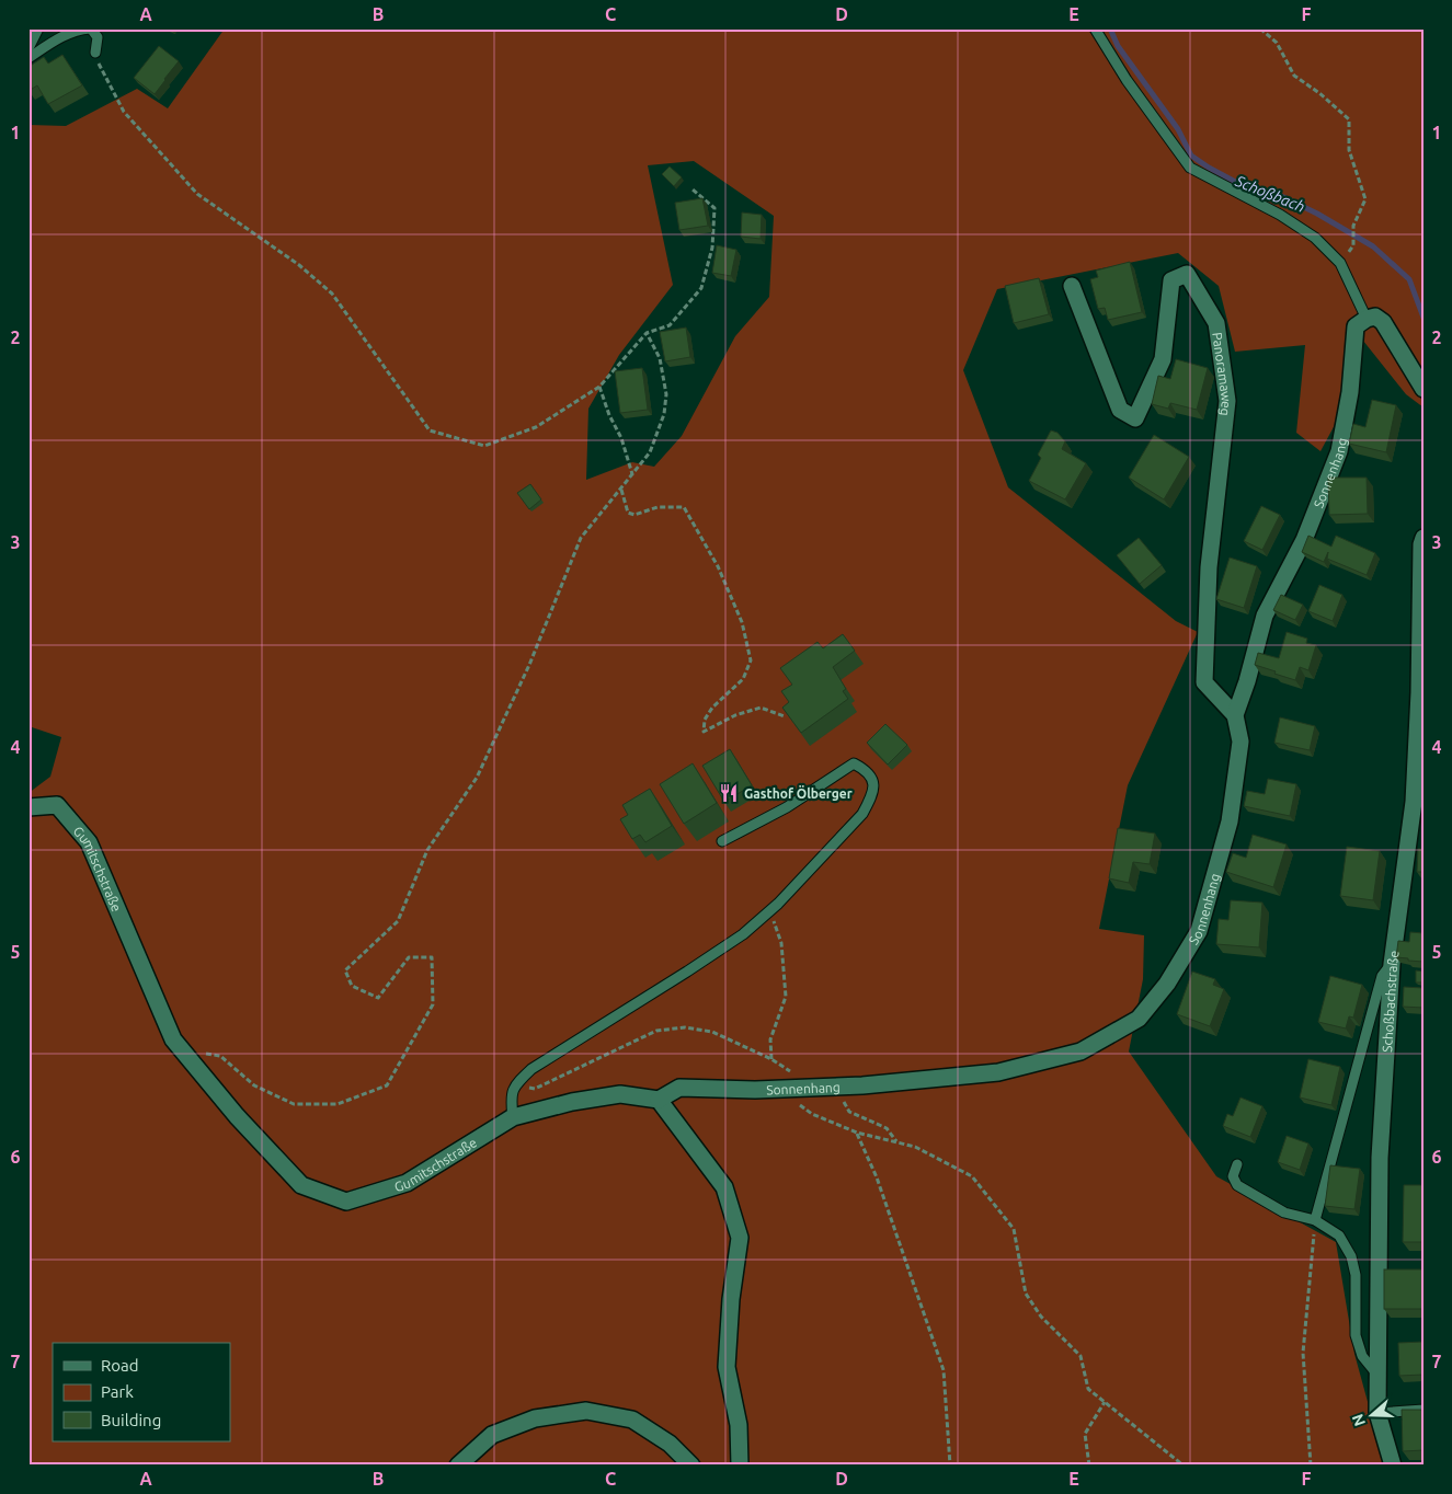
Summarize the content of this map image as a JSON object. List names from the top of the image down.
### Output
{
  "streets": {
    "street": [
      "Panoramaweg",
      "Sonnenhang",
      "Gumitschstraße",
      "Schoßbachstraße"
    ]
  },
  "crossings": [
    ["Panoramaweg", "Sonnenhang"],
    ["Sonnenhang", "Gumitschstraße"]
  ],
  "water": ["Schoßbach"],
  "places": {
    "restaurant": ["Gasthof Ölberger"]
  },
  "legend": ["Road", "Park", "Building"],
  "north": "left",
  "grid": {
    "columns": [
      "A",
      "B",
      "C",
      "D",
      "E",
      "F"
    ],
    "rows": [
      "1",
      "2",
      "3",
      "4",
      "5",
      "6",
      "7"
    ]
  }
}
